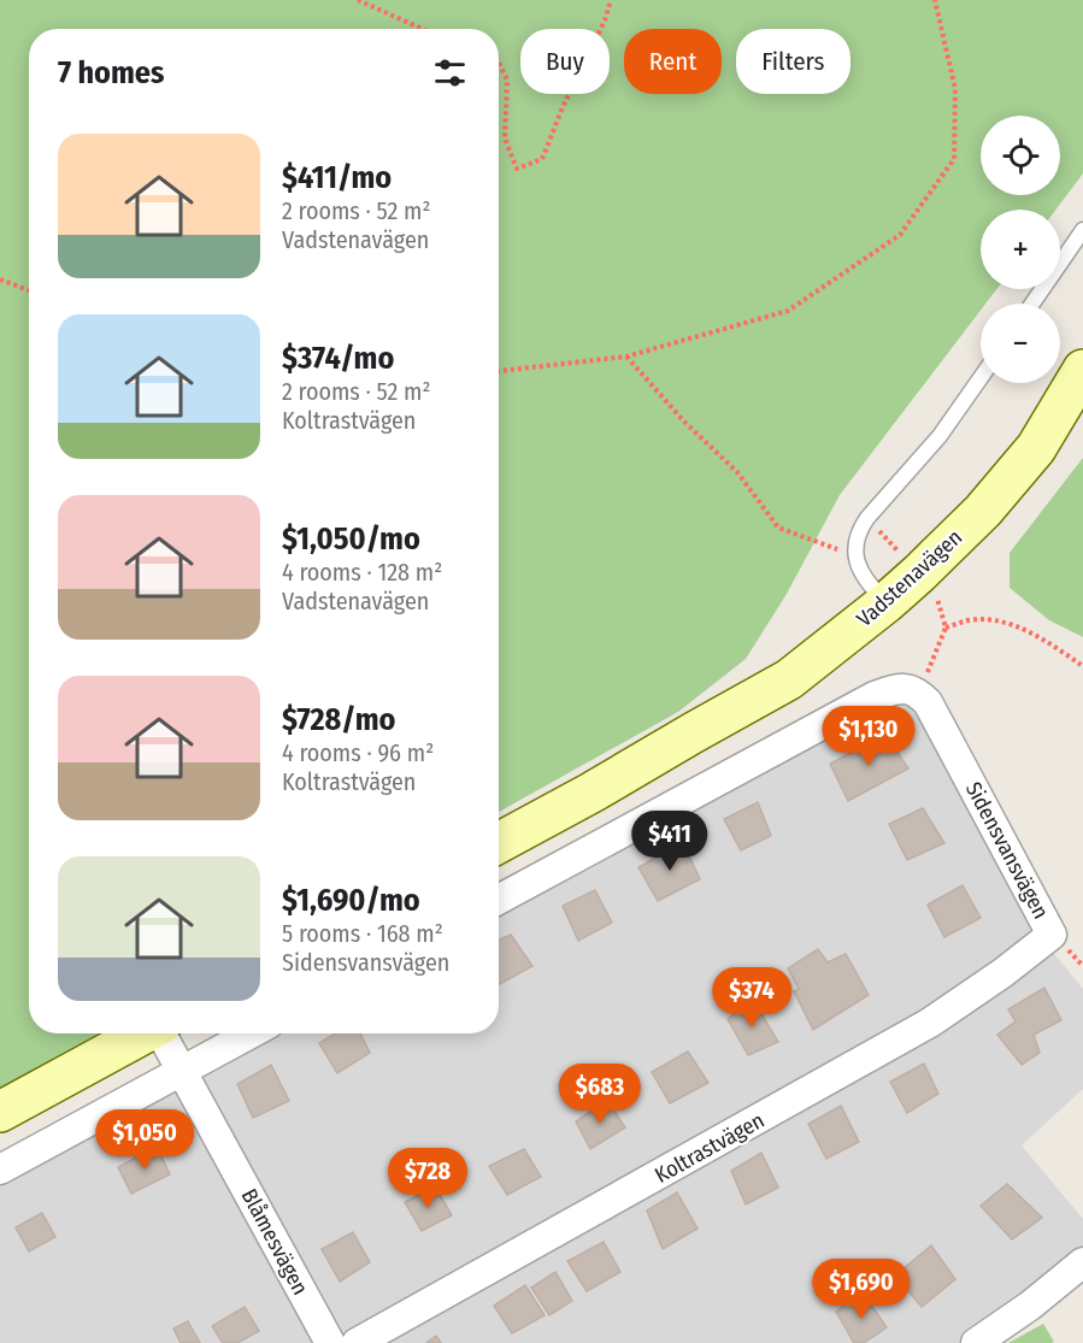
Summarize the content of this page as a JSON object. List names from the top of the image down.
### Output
{
  "streets": {
    "main road": ["Vadstenavägen"],
    "street": ["Sidensvansvägen", "Koltrastvägen", "Blåmesvägen"]
  },
  "crossings": [
    ["Sidensvansvägen", "Koltrastvägen"]
  ],
  "page": {
    "chip": ["Buy", "Rent", "Filters"],
    "heading": "7 homes",
    "map_buttons": ["+", "−"],
    "list": [
      {
        "name": "$411/mo",
        "note": "2 rooms · 52 m² · Vadstenavägen"
      },
      {
        "name": "$374/mo",
        "note": "2 rooms · 52 m² · Koltrastvägen"
      },
      {
        "name": "$1,050/mo",
        "note": "4 rooms · 128 m² · Vadstenavägen"
      },
      {
        "name": "$728/mo",
        "note": "4 rooms · 96 m² · Koltrastvägen"
      },
      {
        "name": "$1,690/mo",
        "note": "5 rooms · 168 m² · Sidensvansvägen"
      }
    ],
    "price": [
      "$1,130",
      "$411",
      "$374",
      "$683",
      "$1,050",
      "$728",
      "$1,690"
    ]
  }
}
